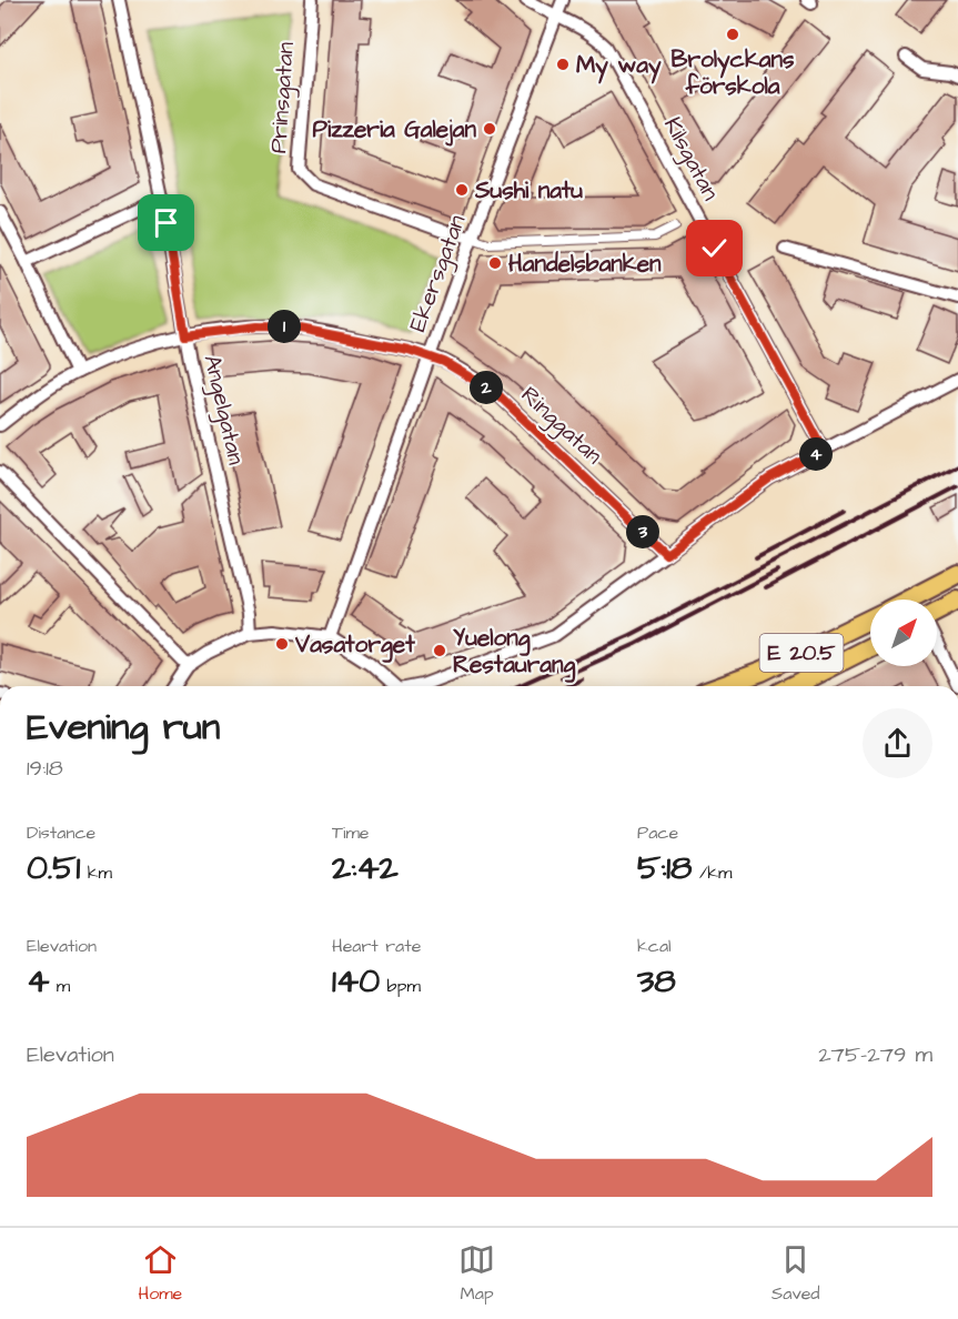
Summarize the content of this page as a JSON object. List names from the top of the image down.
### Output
{
  "streets": {
    "main road": ["E 20.5"],
    "street": [
      "Prinsgatan",
      "Kilsgatan",
      "Ekersgatan",
      "Angelgatan",
      "Ringgatan"
    ]
  },
  "crossings": [
    ["Prinsgatan", "Ekersgatan"],
    ["Kilsgatan", "Ekersgatan"],
    ["Ekersgatan", "Ringgatan"],
    ["Angelgatan", "Ringgatan"]
  ],
  "places": [
    "Brolyckans förskola",
    "My way",
    "Pizzeria Galejan",
    "Sushi natu",
    "Handelsbanken",
    "Vasatorget",
    "Yuelong Restaurang"
  ],
  "north": "top right",
  "page": {
    "pins": [
      "1",
      "2",
      "4",
      "3"
    ],
    "heading": ["Evening run", "19:18"],
    "stats": [
      ["Distance", "0.51 km"],
      ["Time", "2:42"],
      ["Pace", "5:18 /km"],
      ["Elevation", "4 m"],
      ["Heart rate", "140 bpm"],
      ["kcal", "38"]
    ],
    "chart": ["Elevation", "275–279 m"],
    "tabs": ["Home", "Map", "Saved"]
  }
}
